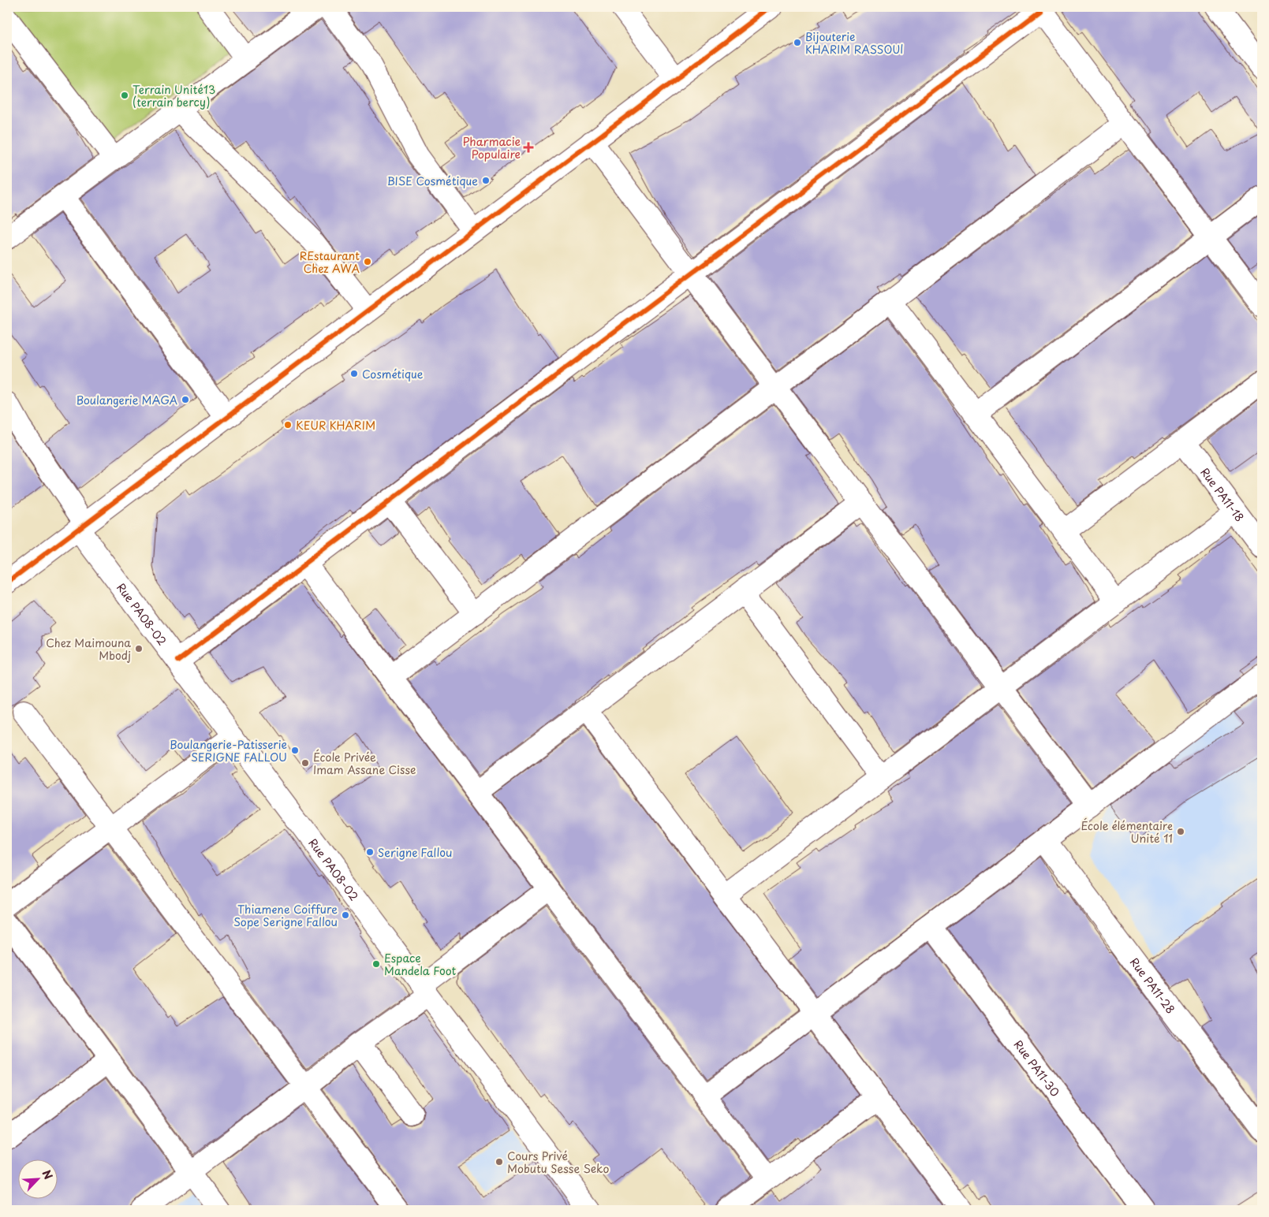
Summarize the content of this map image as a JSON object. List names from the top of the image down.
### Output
{
  "streets": {
    "street": [
      "Rue PA11-18",
      "Rue PA08-02",
      "Rue PA11-28",
      "Rue PA11-30"
    ]
  },
  "places": {
    "other": [
      "Bijouterie KHARIM RASSOUl",
      "Terrain Unité13 (terrain bercy)",
      "BISE Cosmétique",
      "REstaurant Chez AWA",
      "Cosmétique",
      "Boulangerie MAGA",
      "KEUR KHARIM",
      "Chez Maimouna Mbodj",
      "Boulangerie-Patisserie SERIGNE FALLOU",
      "École Privée Imam Assane Cisse",
      "École élémentaire Unité 11",
      "Serigne Fallou",
      "Thiamene Coiffure Sope Serigne Fallou",
      "Espace Mandela Foot",
      "Cours Privé Mobutu Sesse Seko"
    ],
    "health": ["Pharmacie Populaire"]
  },
  "north": "top right"
}
